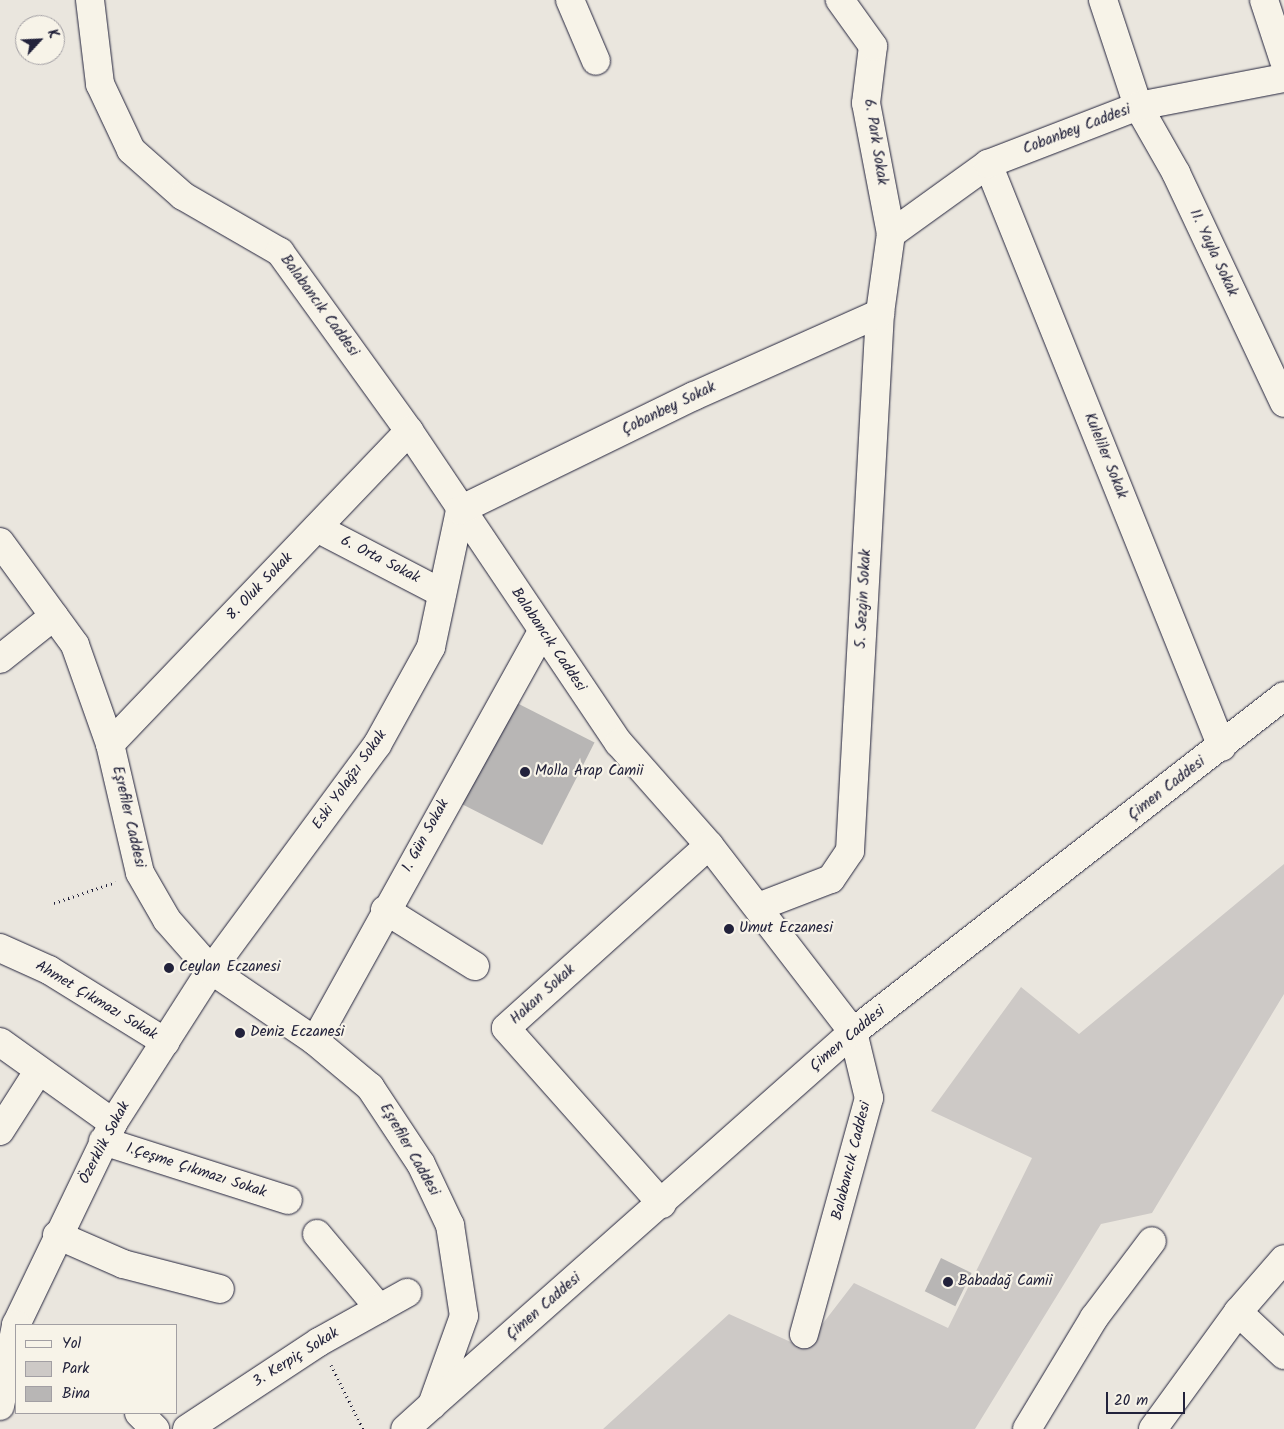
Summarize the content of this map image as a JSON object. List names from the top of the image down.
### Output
{
  "streets": {
    "street": [
      "Cobanbey Caddesi",
      "6. Park Sokak",
      "11. Yayla Sokak",
      "Balabancık Caddesi",
      "Çobanbey Sokak",
      "Kuleliler Sokak",
      "6. Orta Sokak",
      "8. Oluk Sokak",
      "5. Sezgin Sokak",
      "Eski Yolağzı Sokak",
      "Çimen Caddesi",
      "Eşrefiler Caddesi",
      "1. Gün Sokak",
      "Hakan Sokak",
      "Ahmet Çıkmazı Sokak",
      "Özerklik Sokak",
      "1.Çeşme Çıkmazı Sokak",
      "3. Kerpiç Sokak"
    ]
  },
  "crossings": [
    ["Cobanbey Caddesi", "6. Park Sokak"],
    ["Cobanbey Caddesi", "11. Yayla Sokak"],
    ["Cobanbey Caddesi", "Kuleliler Sokak"],
    ["Cobanbey Caddesi", "5. Sezgin Sokak"],
    ["6. Park Sokak", "5. Sezgin Sokak"],
    ["Balabancık Caddesi", "Çobanbey Sokak"],
    ["Balabancık Caddesi", "8. Oluk Sokak"],
    ["Balabancık Caddesi", "5. Sezgin Sokak"],
    ["Balabancık Caddesi", "Eski Yolağzı Sokak"],
    ["Balabancık Caddesi", "Çimen Caddesi"],
    ["Balabancık Caddesi", "1. Gün Sokak"],
    ["Balabancık Caddesi", "Hakan Sokak"],
    ["Çobanbey Sokak", "5. Sezgin Sokak"],
    ["Çobanbey Sokak", "Eski Yolağzı Sokak"],
    ["Kuleliler Sokak", "Çimen Caddesi"],
    ["6. Orta Sokak", "8. Oluk Sokak"],
    ["6. Orta Sokak", "Eski Yolağzı Sokak"],
    ["8. Oluk Sokak", "Eşrefiler Caddesi"],
    ["Eski Yolağzı Sokak", "Eşrefiler Caddesi"],
    ["Eski Yolağzı Sokak", "Özerklik Sokak"],
    ["Çimen Caddesi", "Eşrefiler Caddesi"],
    ["Çimen Caddesi", "Hakan Sokak"],
    ["Eşrefiler Caddesi", "1. Gün Sokak"],
    ["Eşrefiler Caddesi", "Özerklik Sokak"],
    ["Ahmet Çıkmazı Sokak", "Özerklik Sokak"],
    ["Özerklik Sokak", "1.Çeşme Çıkmazı Sokak"]
  ],
  "places": [
    "Molla Arap Camii",
    "Umut Eczanesi",
    "Ceylan Eczanesi",
    "Deniz Eczanesi",
    "Babadağ Camii"
  ],
  "legend": ["Yol", "Park", "Bina"],
  "scale_bar": "20 m",
  "north": "top right"
}
